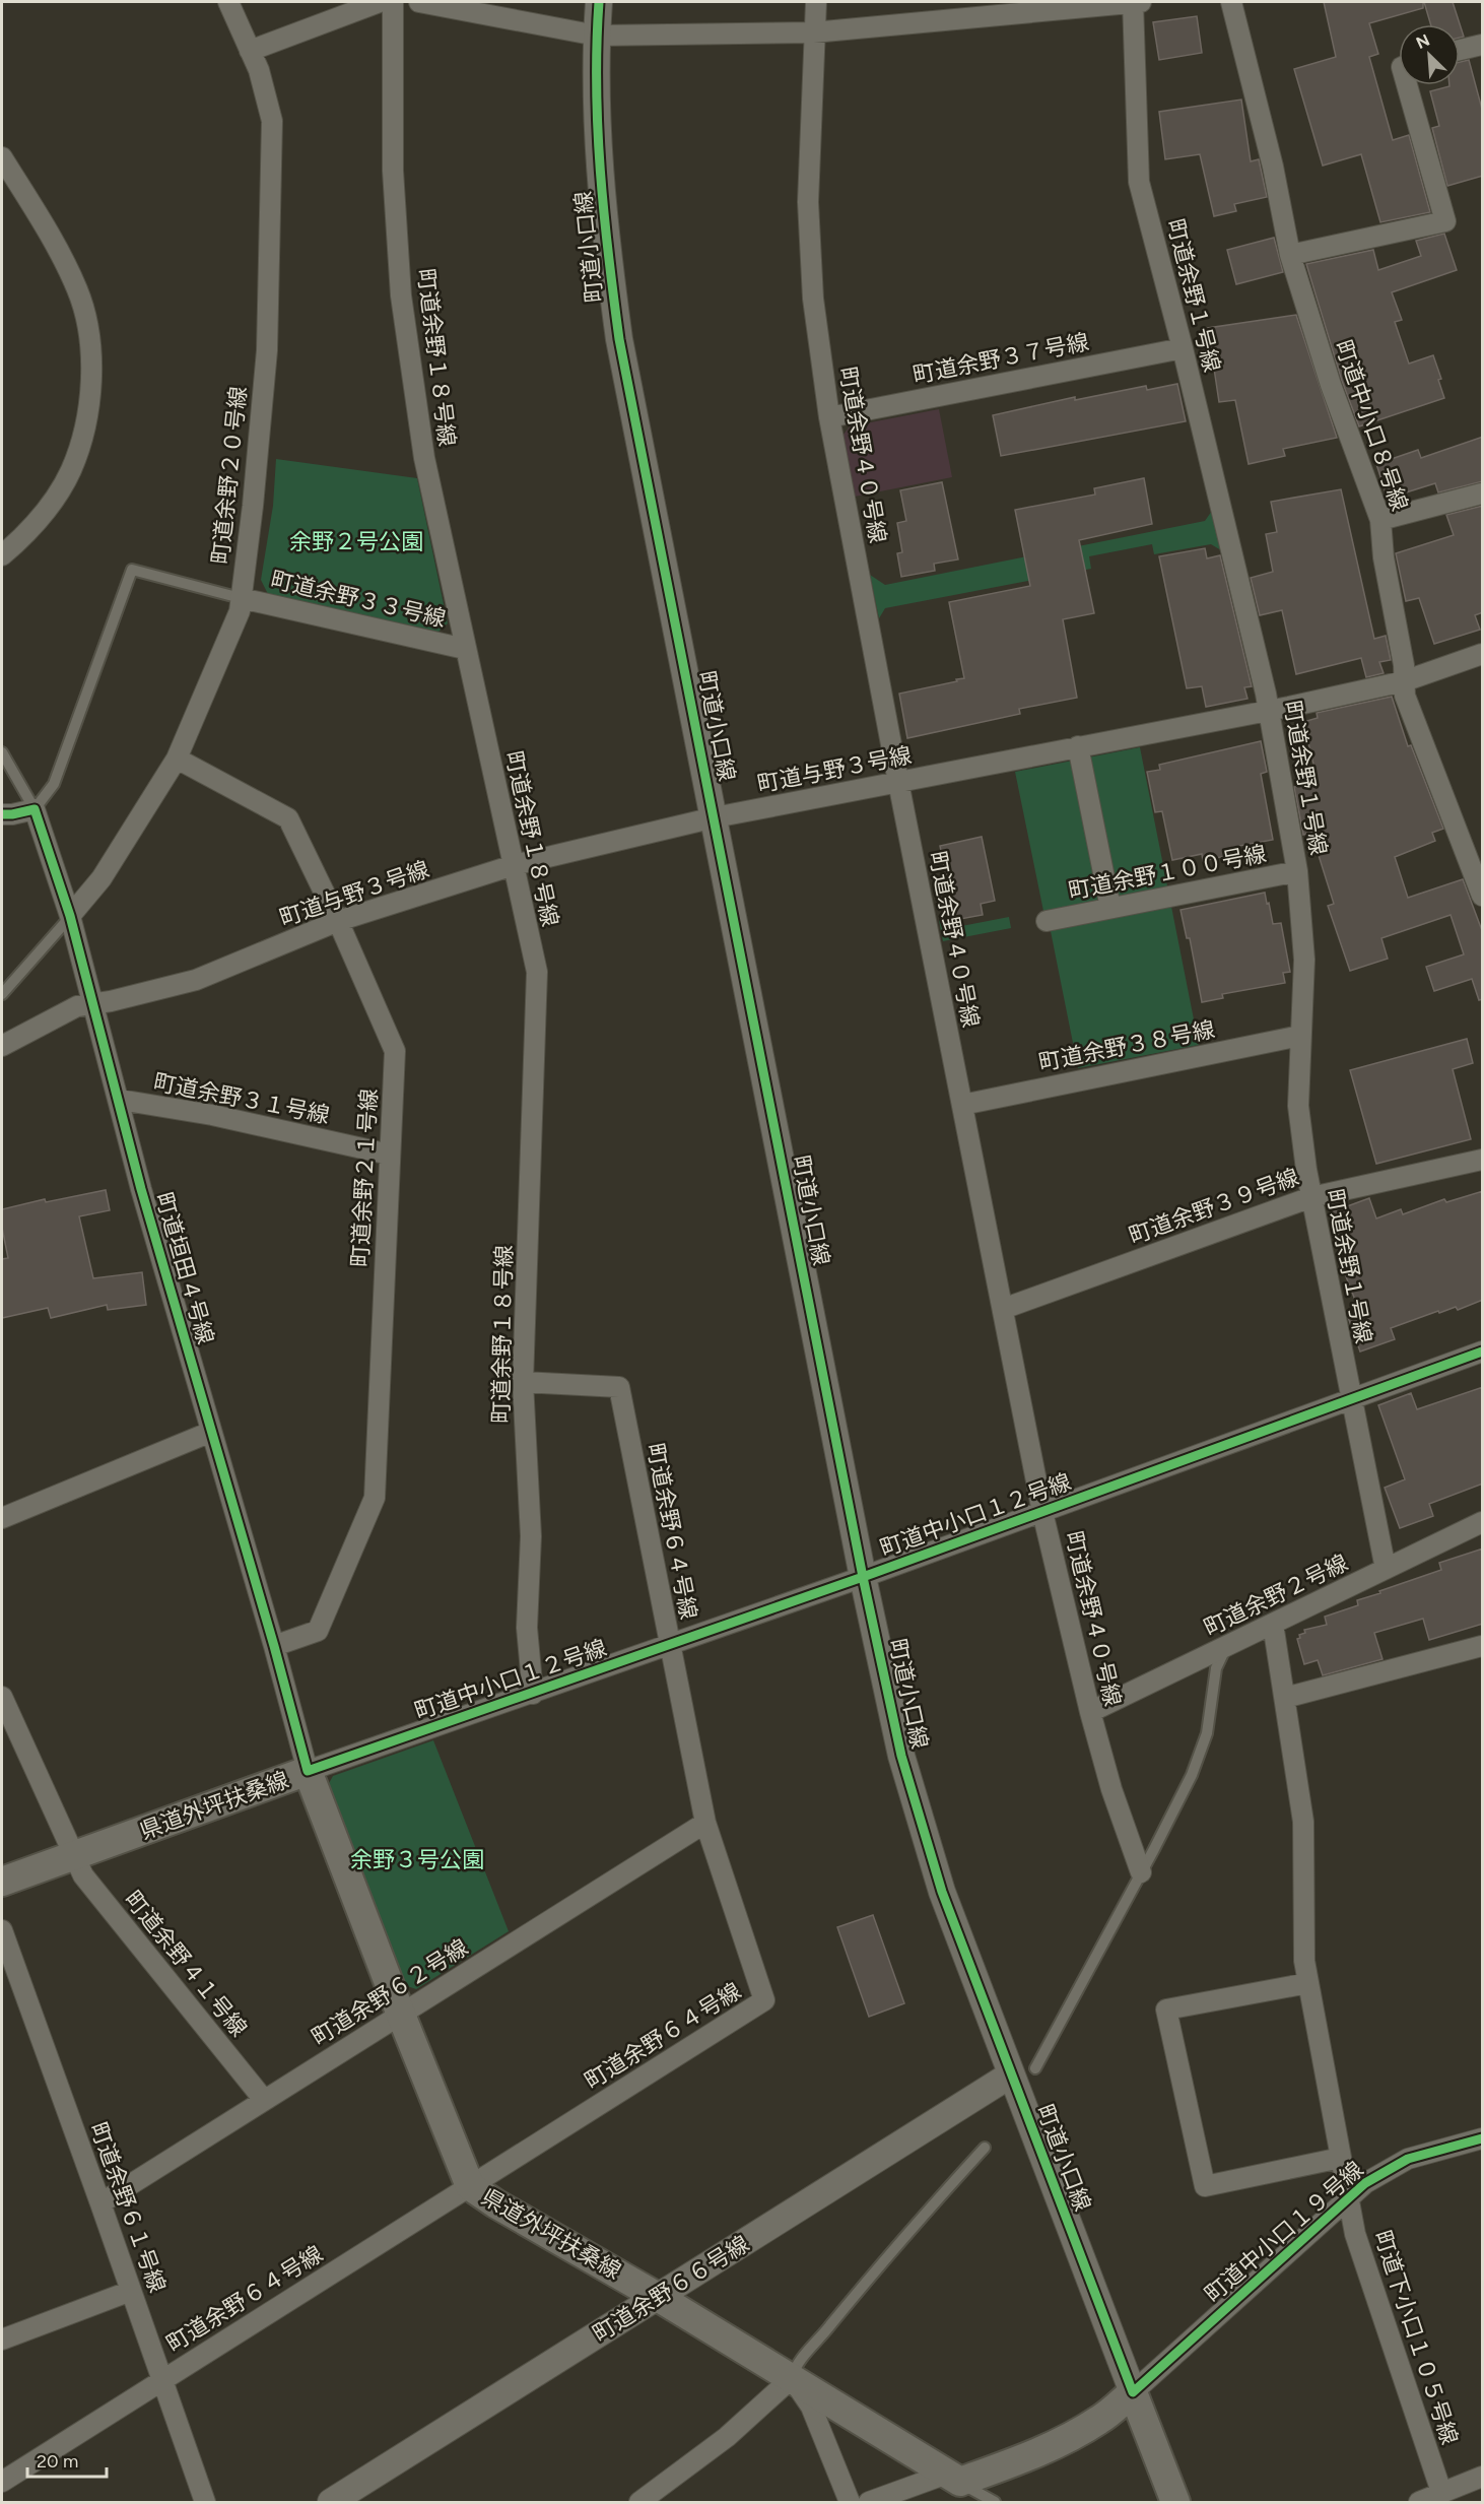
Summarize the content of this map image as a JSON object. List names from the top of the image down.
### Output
{
  "streets": {
    "main road": ["県道外坪扶桑線"],
    "street": [
      "町道小口線",
      "町道余野１号線",
      "町道余野１８号線",
      "町道余野３７号線",
      "町道中小口８号線",
      "町道余野４０号線",
      "町道余野２０号線",
      "町道余野３３号線",
      "町道与野３号線",
      "町道余野１００号線",
      "町道余野３８号線",
      "町道余野３１号線",
      "町道余野２１号線",
      "町道余野３９号線",
      "町道垣田４号線",
      "町道中小口１２号線",
      "町道余野６４号線",
      "町道余野２号線",
      "町道余野４１号線",
      "町道余野６２号線",
      "町道余野６１号線",
      "町道中小口１９号線",
      "町道余野６６号線",
      "町道下小口１０５号線"
    ]
  },
  "crossings": [
    ["町道小口線", "町道与野３号線"],
    ["町道小口線", "町道中小口１２号線"],
    ["町道小口線", "町道中小口１９号線"],
    ["町道小口線", "町道余野６６号線"],
    ["町道余野１号線", "町道余野３７号線"],
    ["町道余野１号線", "町道与野３号線"],
    ["町道余野１号線", "町道余野１００号線"],
    ["町道余野１号線", "町道余野３８号線"],
    ["町道余野１号線", "町道余野３９号線"],
    ["町道余野１号線", "町道中小口１２号線"],
    ["町道余野１号線", "町道余野２号線"],
    ["町道余野１８号線", "町道余野３３号線"],
    ["町道余野１８号線", "町道与野３号線"],
    ["町道余野１８号線", "町道中小口１２号線"],
    ["町道余野１８号線", "町道余野６４号線"],
    ["町道余野３７号線", "町道余野４０号線"],
    ["町道中小口８号線", "町道与野３号線"],
    ["町道余野４０号線", "町道与野３号線"],
    ["町道余野４０号線", "町道余野３８号線"],
    ["町道余野４０号線", "町道余野３９号線"],
    ["町道余野４０号線", "町道中小口１２号線"],
    ["町道余野４０号線", "町道余野２号線"],
    ["町道余野２０号線", "町道余野３３号線"],
    ["町道余野２０号線", "町道余野２１号線"],
    ["町道余野２０号線", "町道垣田４号線"],
    ["町道与野３号線", "町道余野２１号線"],
    ["町道与野３号線", "町道垣田４号線"],
    ["町道余野３１号線", "町道余野２１号線"],
    ["町道余野３１号線", "町道垣田４号線"],
    ["町道余野２１号線", "町道垣田４号線"],
    ["町道垣田４号線", "町道中小口１２号線"],
    ["町道垣田４号線", "県道外坪扶桑線"],
    ["町道中小口１２号線", "町道余野６４号線"],
    ["町道中小口１２号線", "県道外坪扶桑線"],
    ["町道余野６４号線", "県道外坪扶桑線"],
    ["町道余野６４号線", "町道余野６２号線"],
    ["町道余野６４号線", "町道余野６１号線"],
    ["町道余野２号線", "町道下小口１０５号線"],
    ["県道外坪扶桑線", "町道余野４１号線"],
    ["県道外坪扶桑線", "町道余野６２号線"],
    ["県道外坪扶桑線", "町道余野６６号線"],
    ["町道余野４１号線", "町道余野６２号線"],
    ["町道余野６２号線", "町道余野６１号線"],
    ["町道中小口１９号線", "町道下小口１０５号線"]
  ],
  "parks": ["余野２号公園", "余野３号公園"],
  "scale_bar": "20 m",
  "north": "top left"
}
